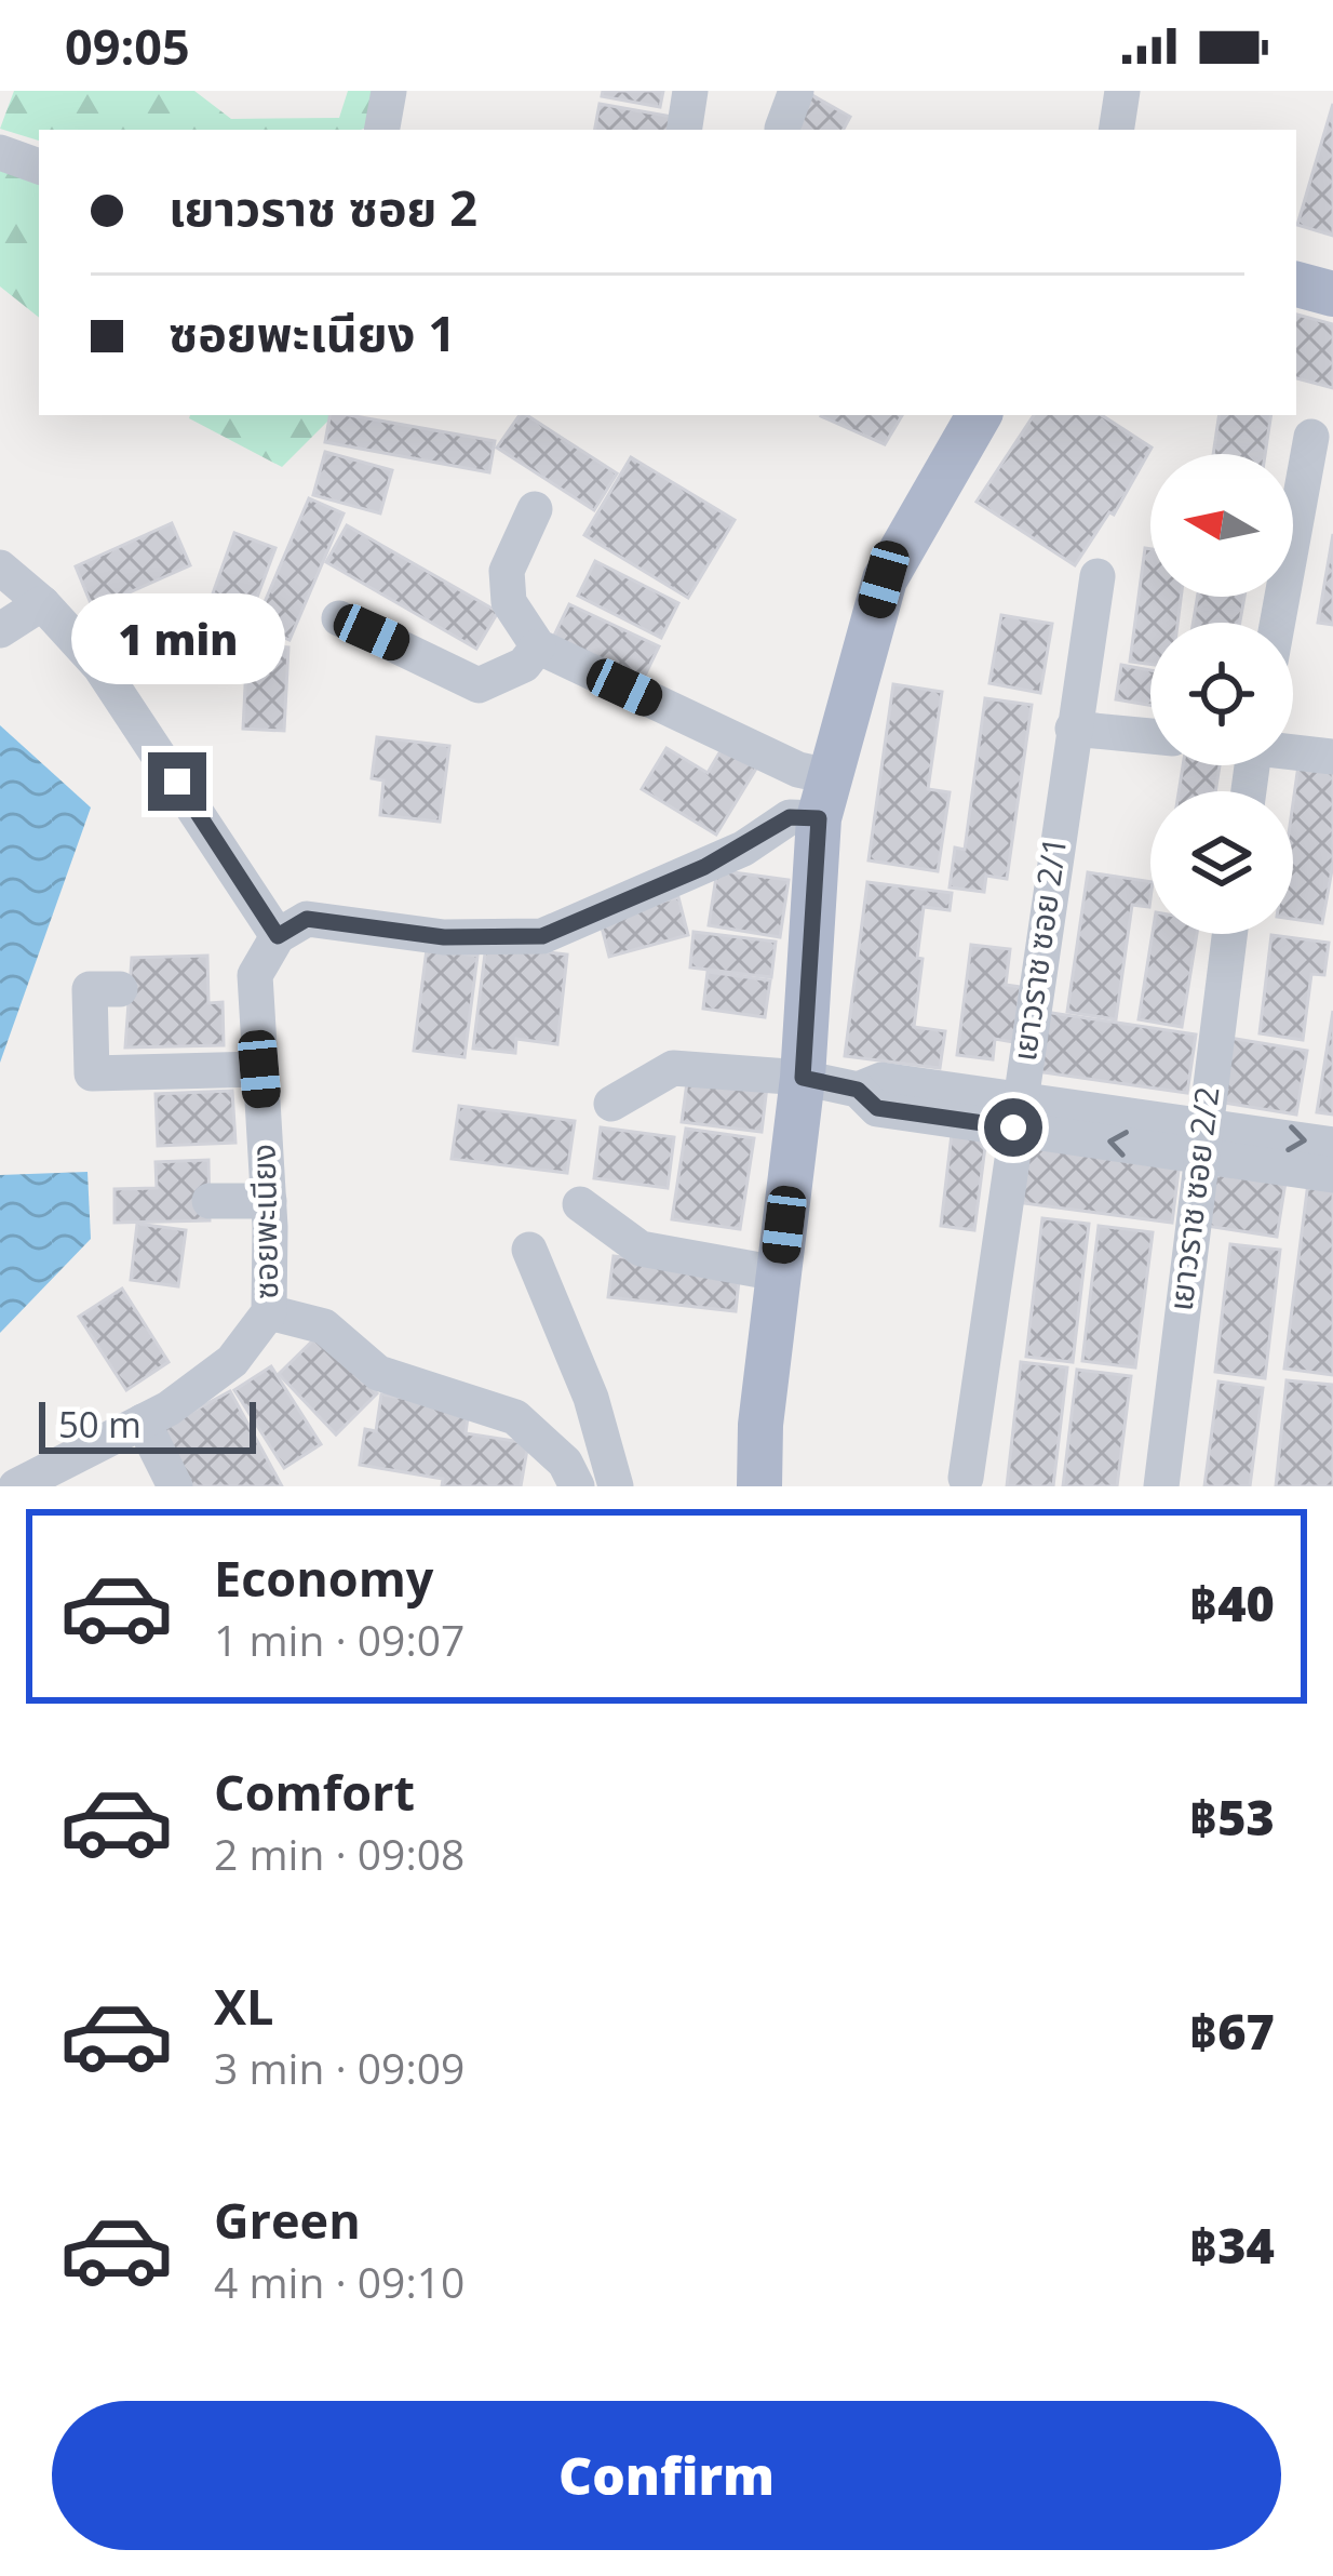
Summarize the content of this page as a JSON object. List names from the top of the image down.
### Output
{
  "streets": {
    "street": ["เยาวราช ซอย 2/1", "เยาวราช ซอย 2/2", "ซอยพะเนียง"]
  },
  "scale_bar": "50 m",
  "north": "left",
  "page": {
    "status": "09:05",
    "banner": ["เยาวราช ซอย 2", "ซอยพะเนียง 1"],
    "bubble": "1 min",
    "scale": "50 m",
    "list": [
      {
        "name": "Economy",
        "note": "1 min · 09:07",
        "value": "฿40"
      },
      {
        "name": "Comfort",
        "note": "2 min · 09:08",
        "value": "฿53"
      },
      {
        "name": "XL",
        "note": "3 min · 09:09",
        "value": "฿67"
      },
      {
        "name": "Green",
        "note": "4 min · 09:10",
        "value": "฿34"
      }
    ],
    "buttons": "Confirm"
  }
}
